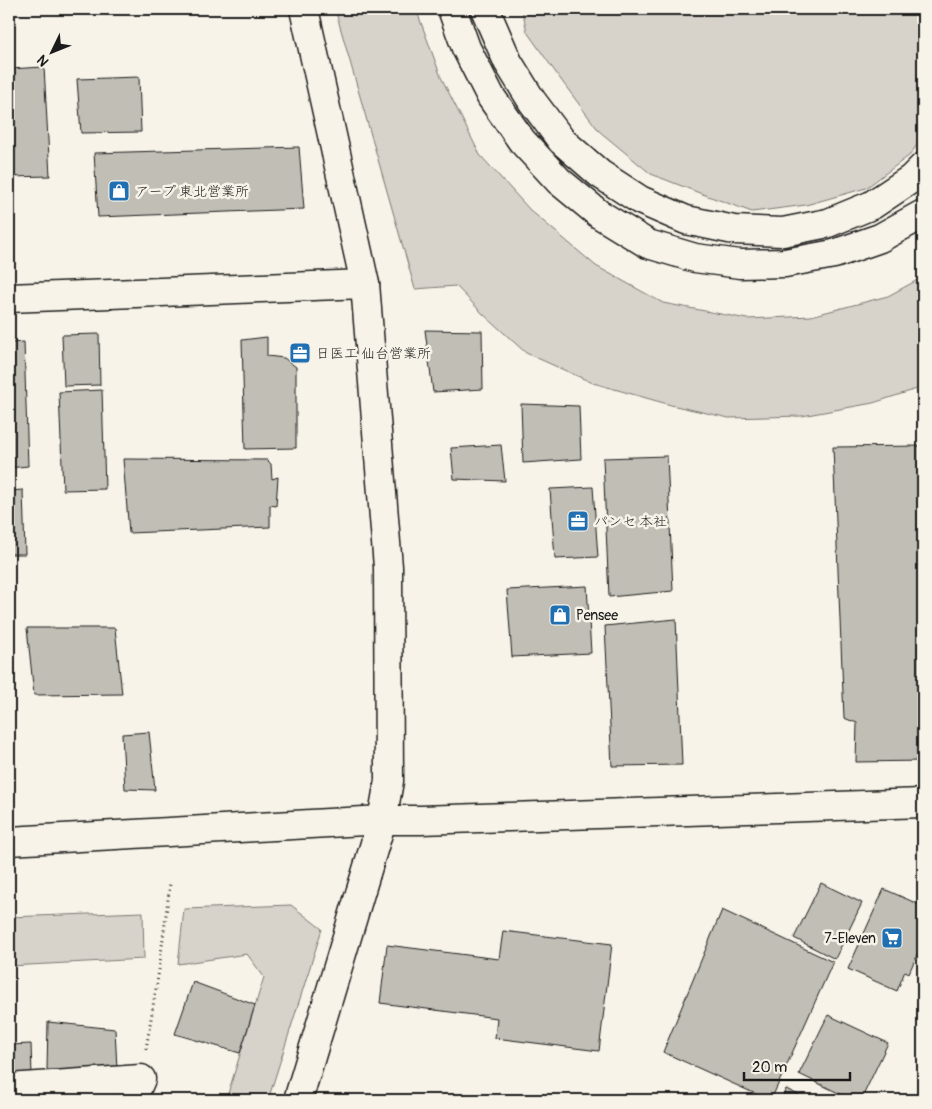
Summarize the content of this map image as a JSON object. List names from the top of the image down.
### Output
{
  "places": {
    "shop": ["アープ 東北営業所", "Pensee"],
    "office": ["日医工 仙台営業所", "パンセ 本社"],
    "supermarket": ["7-Eleven"]
  },
  "scale_bar": "20 m",
  "north": "bottom left"
}
